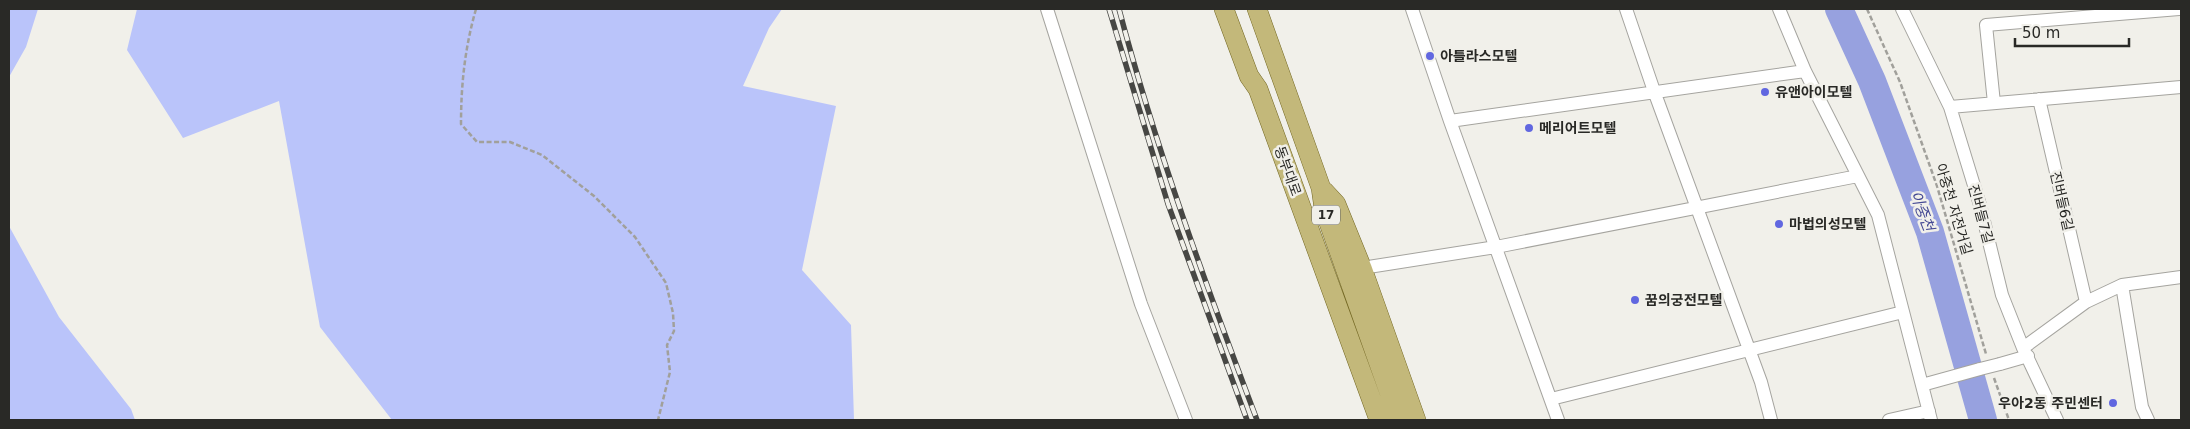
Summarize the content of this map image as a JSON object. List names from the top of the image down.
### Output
{
  "streets": {
    "main road": ["동부대로", "17"],
    "street": ["진버들6길", "진버들7길"],
    "path": ["아중천 자전거길"]
  },
  "water": ["아중천"],
  "places": [
    "아틀라스모텔",
    "유앤아이모텔",
    "메리어트모텔",
    "마법의성모텔",
    "꿈의궁전모텔",
    "우아2동 주민센터"
  ],
  "scale_bar": "50 m"
}
